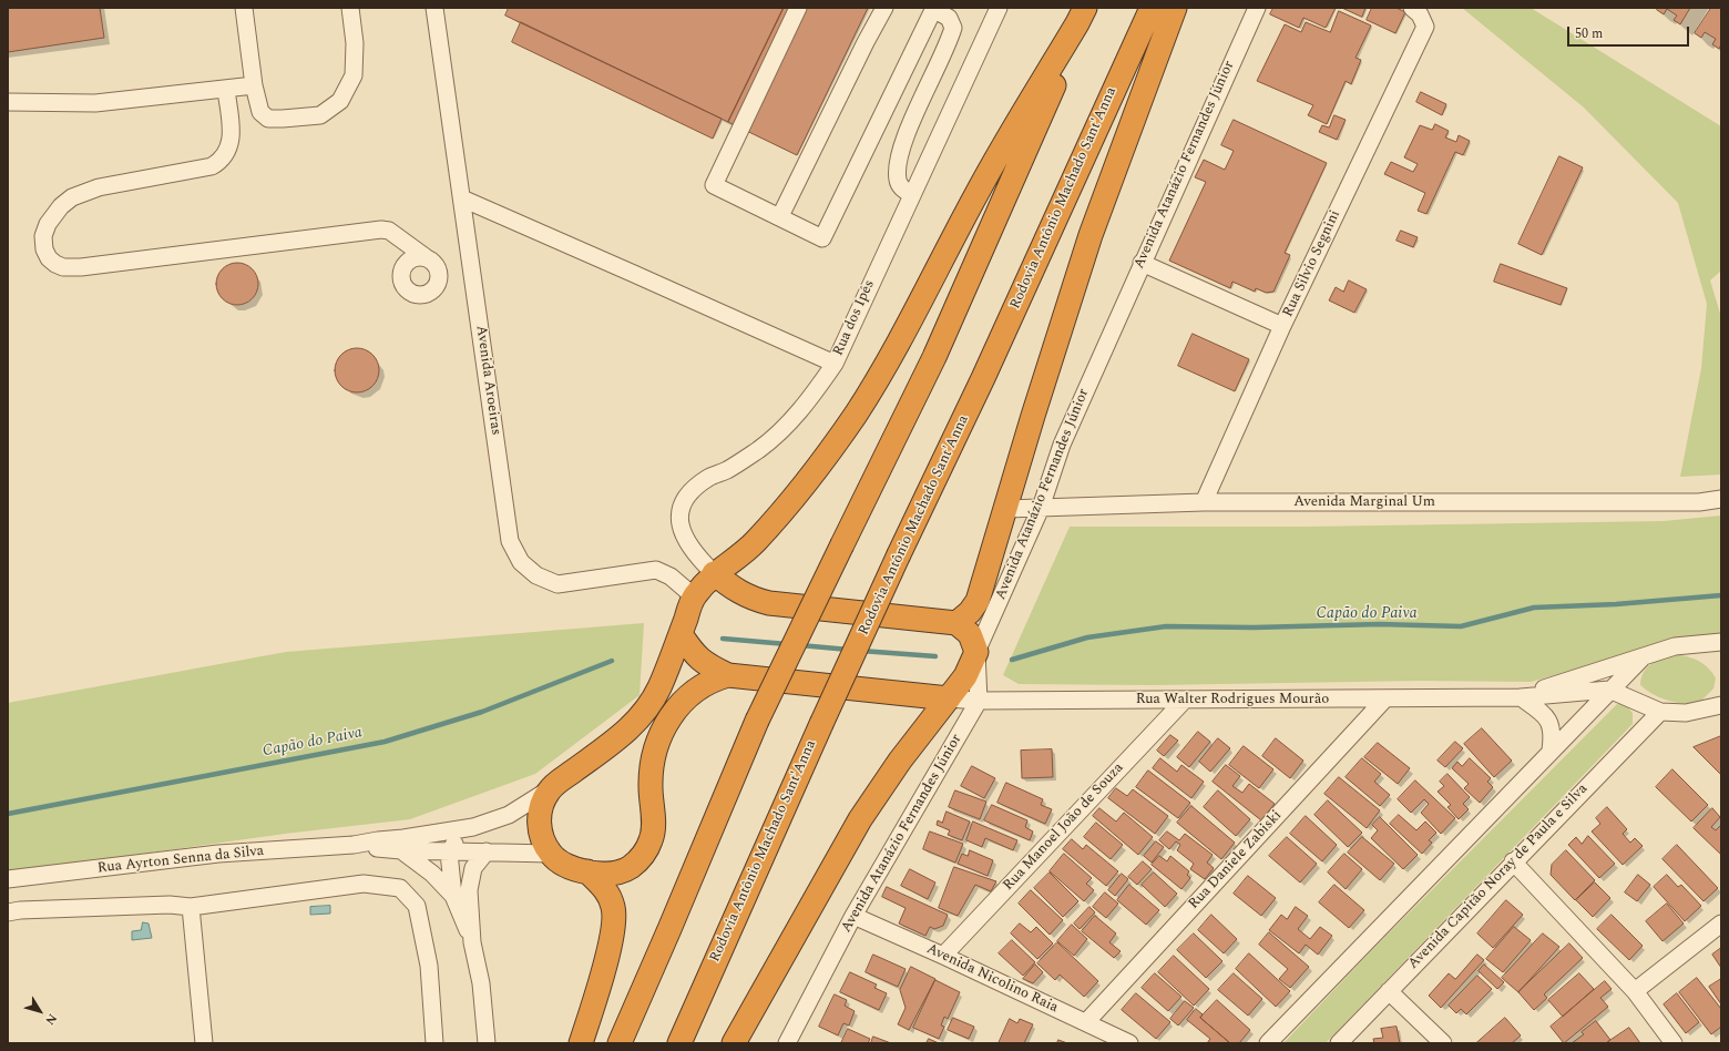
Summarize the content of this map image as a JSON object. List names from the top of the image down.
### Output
{
  "streets": {
    "highway": ["Rodovia Antônio Machado Sant'Anna"],
    "street": [
      "Avenida Atanázio Fernandes Júnior",
      "Rua Silvio Segnini",
      "Rua dos Ipês",
      "Avenida Aroeiras",
      "Avenida Marginal Um",
      "Rua Walter Rodrigues Mourão",
      "Rua Manoel João de Souza",
      "Rua Ayrton Senna da Silva",
      "Rua Daniele Zabiski",
      "Avenida Capitão Noray de Paula e Silva",
      "Avenida Nicolino Raia"
    ]
  },
  "crossings": [
    ["Avenida Atanázio Fernandes Júnior", "Avenida Marginal Um"],
    ["Avenida Atanázio Fernandes Júnior", "Rua Walter Rodrigues Mourão"],
    ["Avenida Atanázio Fernandes Júnior", "Avenida Nicolino Raia"],
    ["Rua Silvio Segnini", "Avenida Marginal Um"],
    ["Rua Walter Rodrigues Mourão", "Rua Manoel João de Souza"],
    ["Rua Walter Rodrigues Mourão", "Rua Daniele Zabiski"],
    ["Rua Walter Rodrigues Mourão", "Avenida Capitão Noray de Paula e Silva"],
    ["Rua Manoel João de Souza", "Avenida Nicolino Raia"],
    ["Rua Daniele Zabiski", "Avenida Nicolino Raia"]
  ],
  "water": ["Capão do Paiva"],
  "scale_bar": "50 m",
  "north": "bottom right"
}
